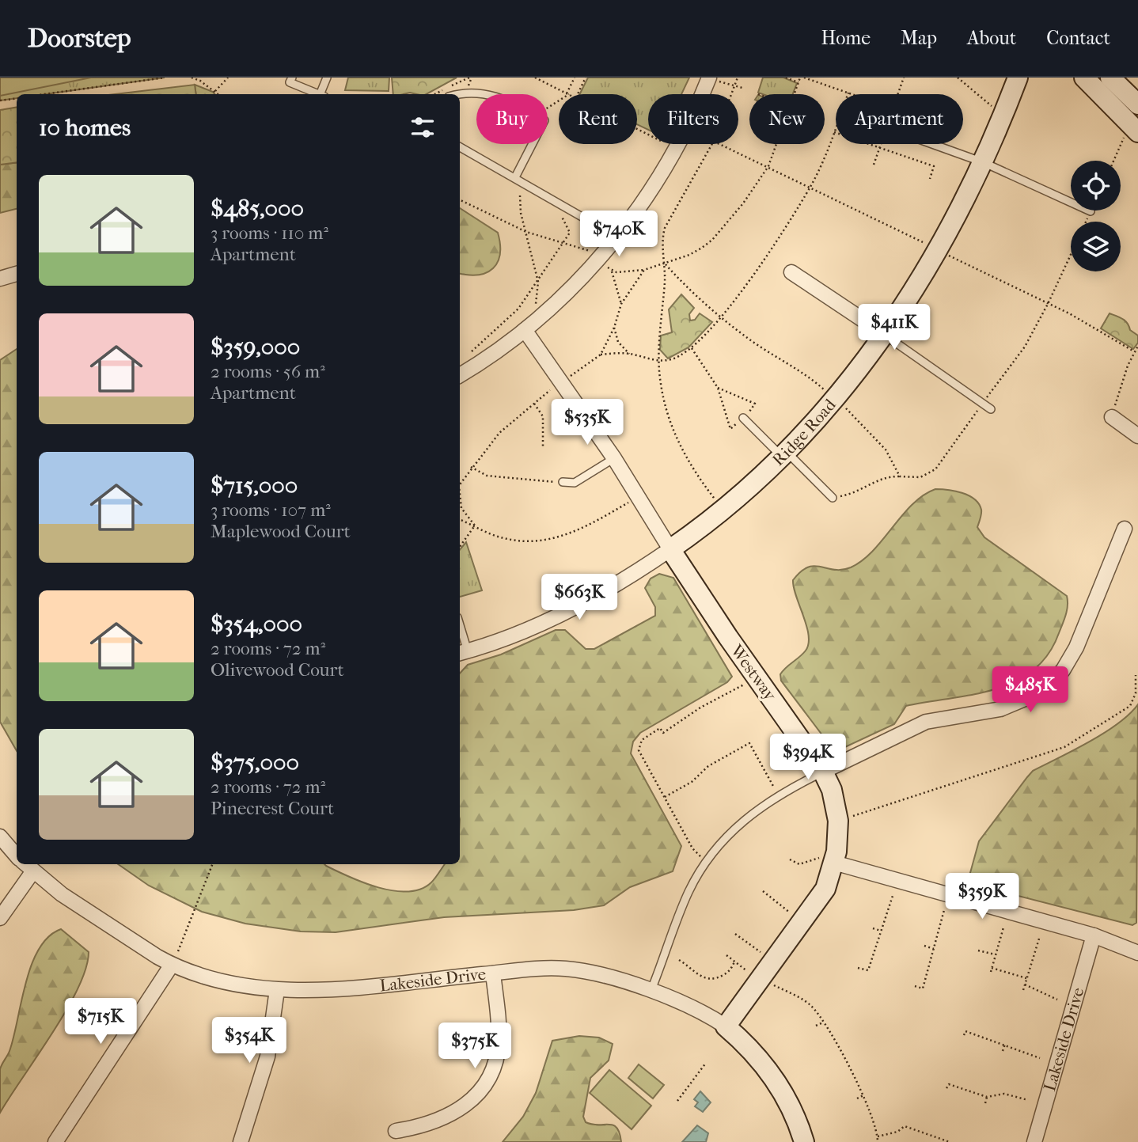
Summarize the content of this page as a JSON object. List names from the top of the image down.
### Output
{
  "streets": {
    "street": ["Ridge Road", "Westway", "Lakeside Drive"]
  },
  "crossings": [
    ["Ridge Road", "Westway"],
    ["Westway", "Lakeside Drive"]
  ],
  "page": {
    "header": "Doorstep",
    "nav": [
      "Home",
      "Map",
      "About",
      "Contact"
    ],
    "chip": [
      "Buy",
      "Rent",
      "Filters",
      "New",
      "Apartment"
    ],
    "heading": "10 homes",
    "list": [
      {
        "name": "$485,000",
        "note": "3 rooms · 110 m² · Apartment"
      },
      {
        "name": "$359,000",
        "note": "2 rooms · 56 m² · Apartment"
      },
      {
        "name": "$715,000",
        "note": "3 rooms · 107 m² · Maplewood Court"
      },
      {
        "name": "$354,000",
        "note": "2 rooms · 72 m² · Olivewood Court"
      },
      {
        "name": "$375,000",
        "note": "2 rooms · 72 m² · Pinecrest Court"
      }
    ],
    "price": [
      "$740K",
      "$411K",
      "$535K",
      "$663K",
      "$485K",
      "$394K",
      "$359K",
      "$715K",
      "$354K",
      "$375K"
    ]
  }
}
